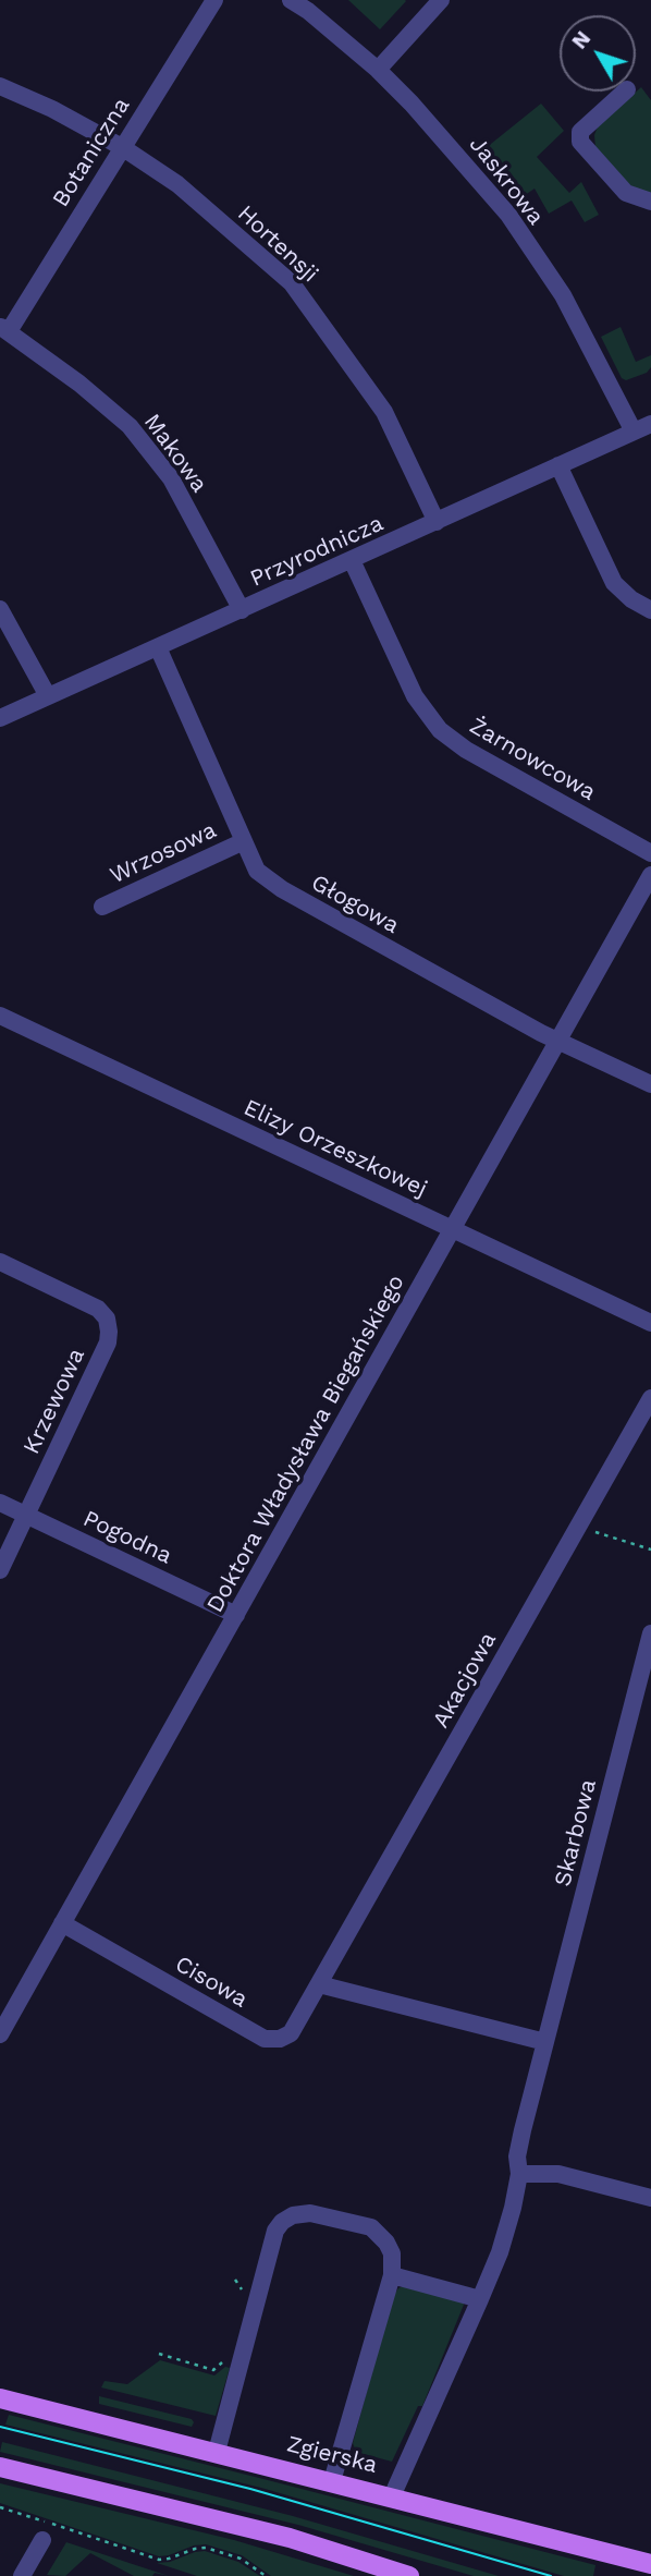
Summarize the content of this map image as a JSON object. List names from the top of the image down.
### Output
{
  "streets": {
    "main road": ["Zgierska"],
    "street": [
      "Botaniczna",
      "Jaskrowa",
      "Hortensji",
      "Makowa",
      "Przyrodnicza",
      "Żarnowcowa",
      "Wrzosowa",
      "Głogowa",
      "Elizy Orzeszkowej",
      "Krzewowa",
      "Doktora Władysława Biegańskiego",
      "Pogodna",
      "Akacjowa",
      "Skarbowa",
      "Cisowa"
    ]
  },
  "crossings": [
    ["Botaniczna", "Hortensji"],
    ["Botaniczna", "Makowa"],
    ["Jaskrowa", "Przyrodnicza"],
    ["Hortensji", "Przyrodnicza"],
    ["Makowa", "Przyrodnicza"],
    ["Przyrodnicza", "Żarnowcowa"],
    ["Przyrodnicza", "Głogowa"],
    ["Wrzosowa", "Głogowa"],
    ["Głogowa", "Doktora Władysława Biegańskiego"],
    ["Elizy Orzeszkowej", "Doktora Władysława Biegańskiego"],
    ["Krzewowa", "Pogodna"],
    ["Doktora Władysława Biegańskiego", "Pogodna"],
    ["Doktora Władysława Biegańskiego", "Cisowa"],
    ["Akacjowa", "Cisowa"],
    ["Skarbowa", "Zgierska"]
  ],
  "north": "top left"
}
